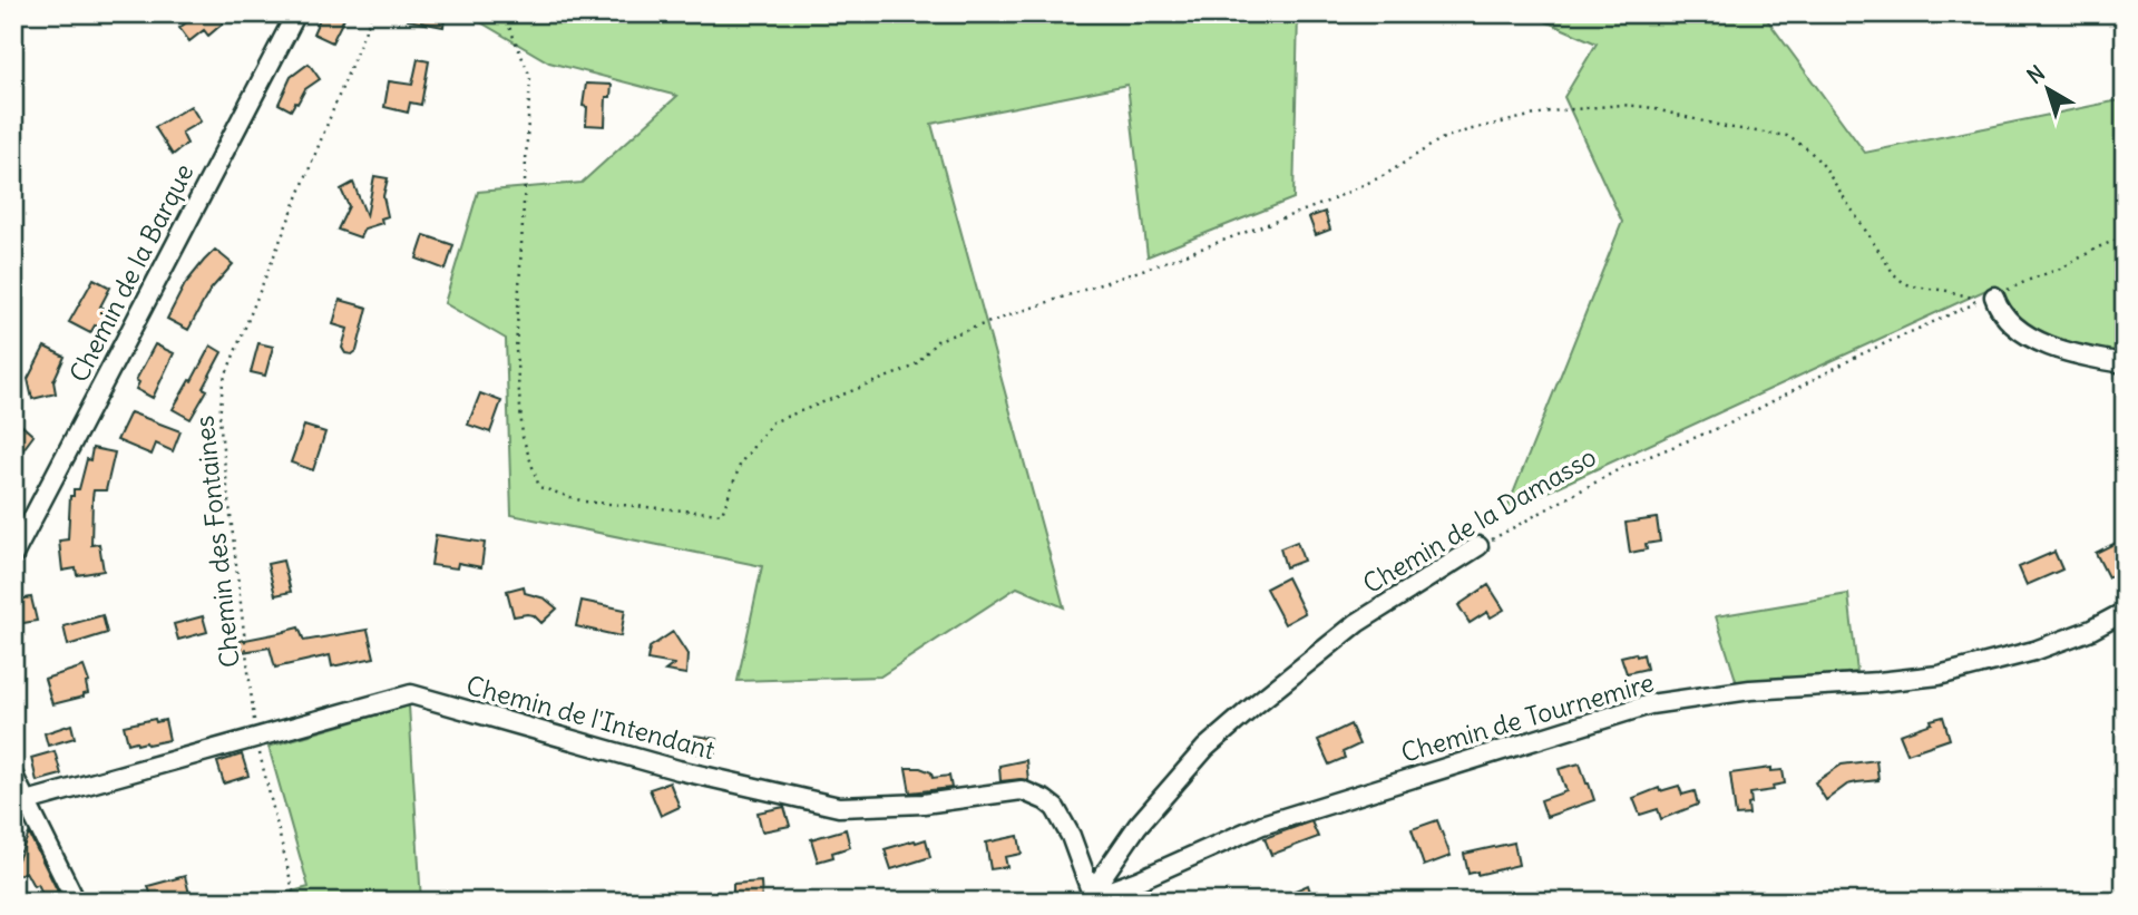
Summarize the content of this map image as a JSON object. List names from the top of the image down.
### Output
{
  "streets": {
    "street": [
      "Chemin de la Barque",
      "Chemin de la Damasso",
      "Chemin de l'Intendant",
      "Chemin de Tournemire"
    ],
    "path": ["Chemin des Fontaines"]
  },
  "crossings": [
    ["Chemin de la Damasso", "Chemin de l'Intendant"],
    ["Chemin de la Damasso", "Chemin de Tournemire"],
    ["Chemin des Fontaines", "Chemin de l'Intendant"],
    ["Chemin de l'Intendant", "Chemin de Tournemire"]
  ],
  "north": "top left"
}
